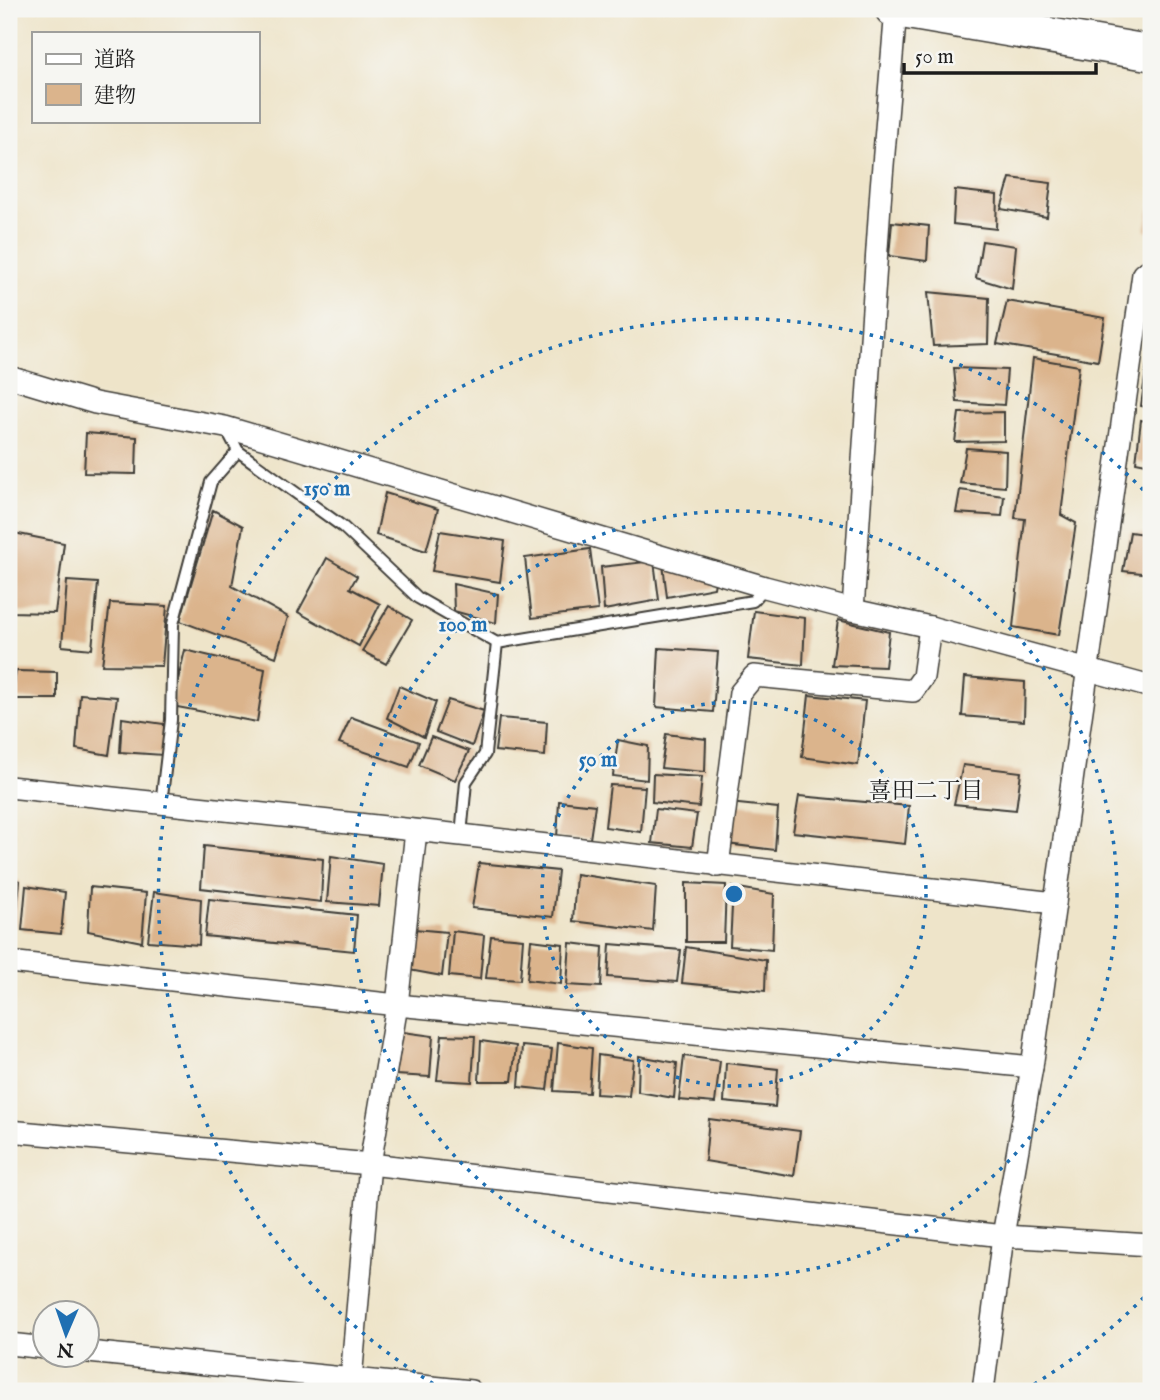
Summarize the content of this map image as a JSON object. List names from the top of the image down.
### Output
{
  "districts": ["喜田二丁目"],
  "legend": ["道路", "建物"],
  "scale_bar": "50 m",
  "north": "bottom",
  "rings": ["150 m", "100 m", "50 m"]
}
